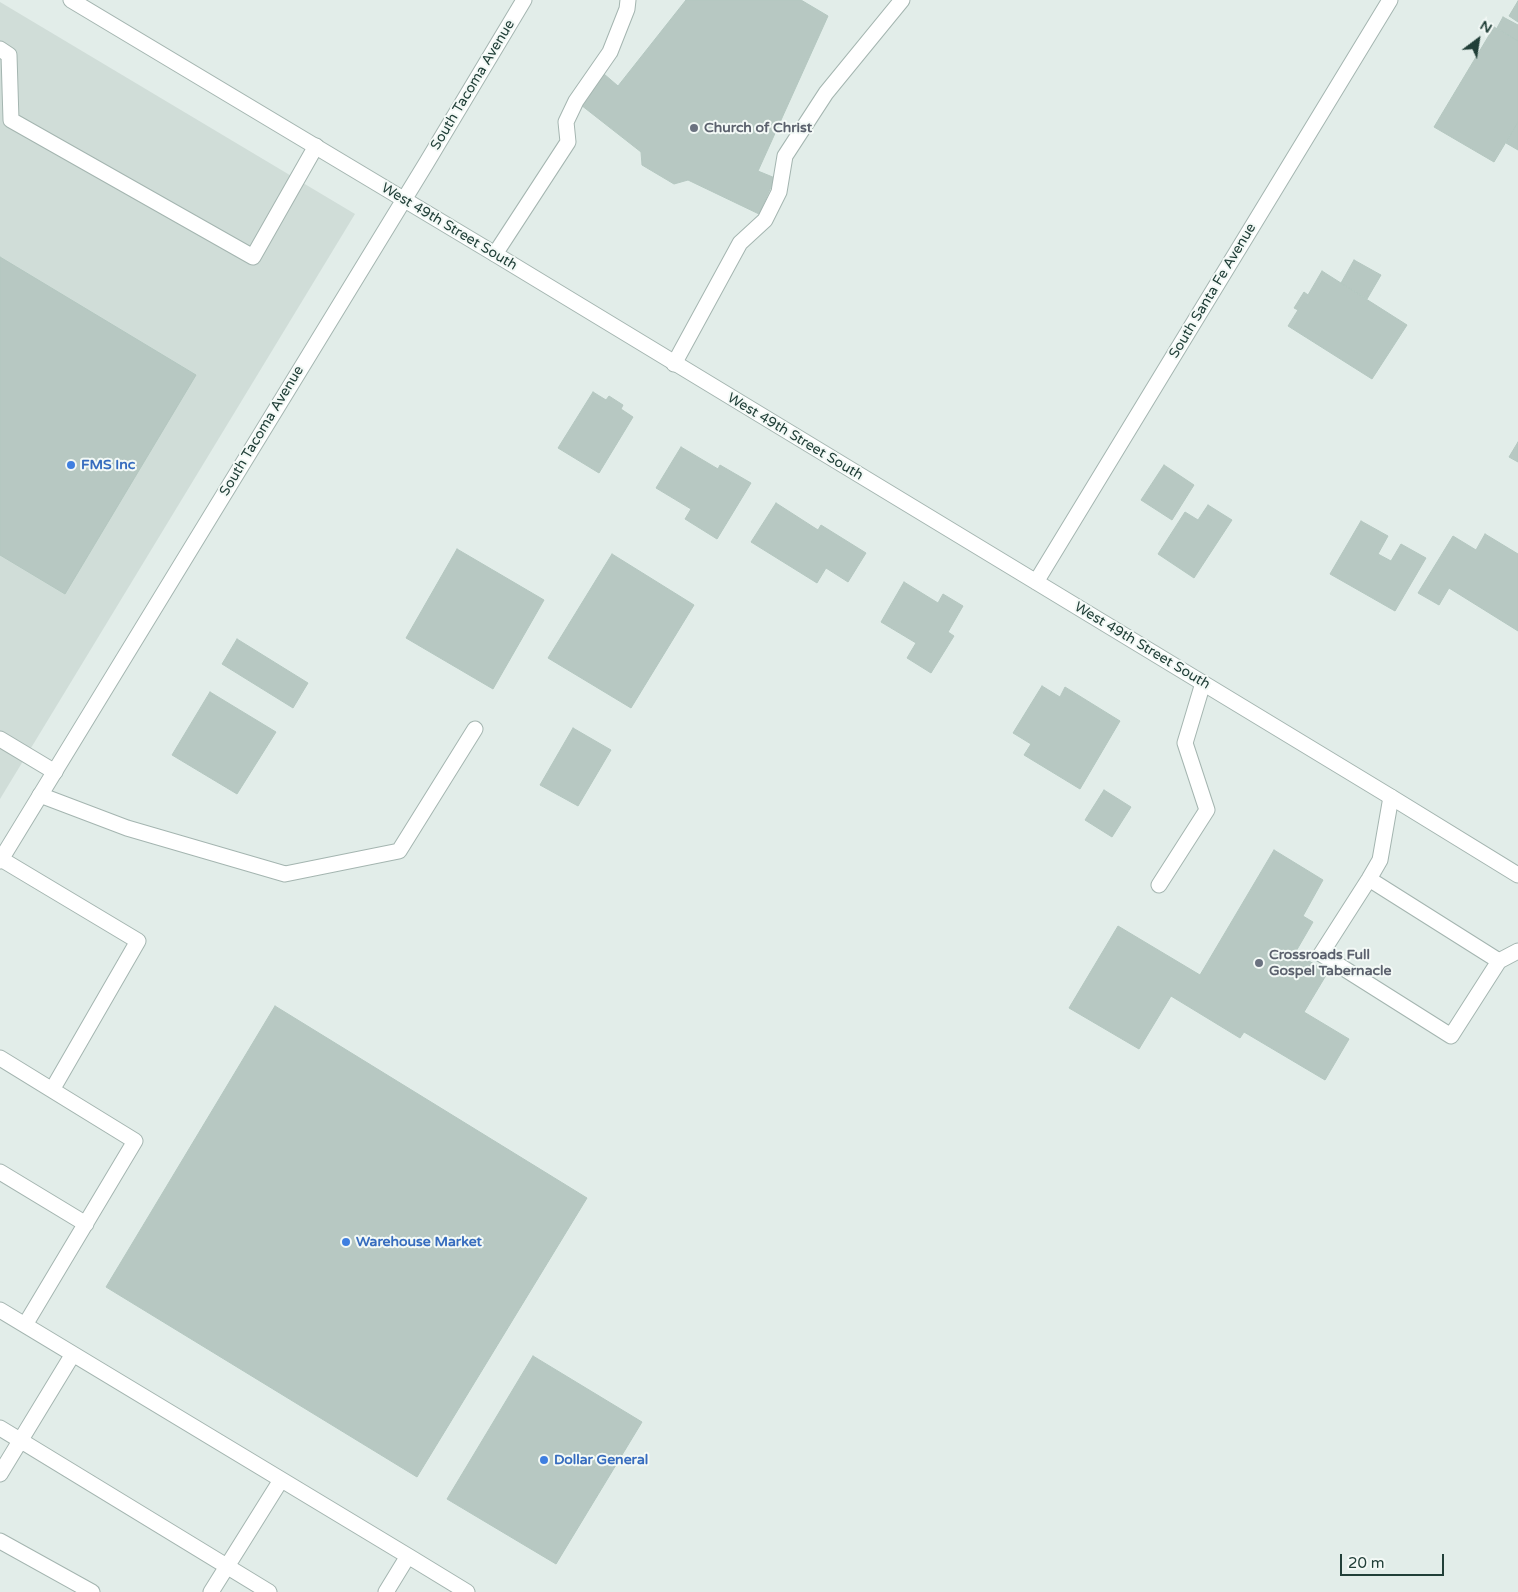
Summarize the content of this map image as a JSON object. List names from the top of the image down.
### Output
{
  "streets": {
    "street": ["South Tacoma Avenue", "West 49th Street South", "South Santa Fe Avenue"]
  },
  "crossings": [
    ["South Tacoma Avenue", "West 49th Street South"],
    ["West 49th Street South", "South Santa Fe Avenue"]
  ],
  "places": [
    "Church of Christ",
    "FMS Inc",
    "Crossroads Full Gospel Tabernacle",
    "Warehouse Market",
    "Dollar General"
  ],
  "scale_bar": "20 m",
  "north": "top right"
}
